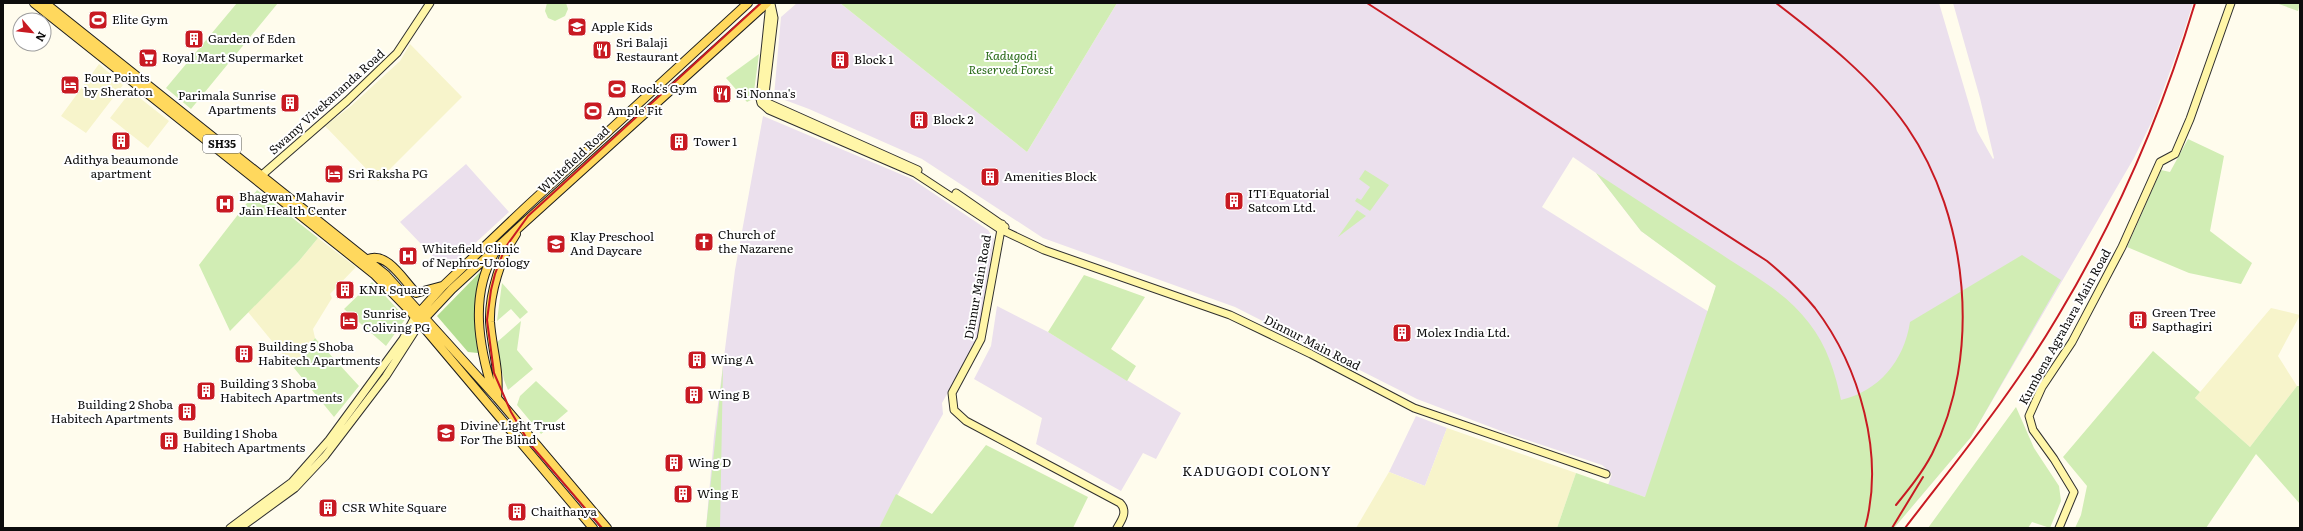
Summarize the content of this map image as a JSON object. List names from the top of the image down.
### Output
{
  "streets": {
    "main road": ["SH35", "Whitefield Road"],
    "street": ["Swamy Vivekananda Road", "Dinnur Main Road", "Kumbena Agrahara Main Road"]
  },
  "crossings": [
    ["Swamy Vivekananda Road", "SH35"],
    ["SH35", "Whitefield Road"]
  ],
  "districts": ["KADUGODI COLONY"],
  "parks": ["Kadugodi Reserved Forest"],
  "places": {
    "sports": ["Elite Gym", "Rock's Gym", "Ample Fit"],
    "school or university": ["Apple Kids", "Klay Preschool And Daycare", "Divine Light Trust For The Blind"],
    "building": [
      "Garden of Eden",
      "Block 1",
      "Parimala Sunrise Apartments",
      "Block 2",
      "Adithya beaumonde apartment",
      "Tower 1",
      "Amenities Block",
      "ITI Equatorial Satcom Ltd.",
      "KNR Square",
      "Green Tree Sapthagiri",
      "Molex India Ltd.",
      "Building 5 Shoba Habitech Apartments",
      "Wing A",
      "Building 3 Shoba Habitech Apartments",
      "Wing B",
      "Building 2 Shoba Habitech Apartments",
      "Building 1 Shoba Habitech Apartments",
      "Wing D",
      "Wing E",
      "CSR White Square",
      "Chaithanya"
    ],
    "restaurant": ["Sri Balaji Restaurant", "Si Nonna's"],
    "supermarket": ["Royal Mart Supermarket"],
    "hotel": ["Four Points by Sheraton", "Sri Raksha PG", "Sunrise Coliving PG"],
    "hospital": ["Bhagwan Mahavir Jain Health Center", "Whitefield Clinic of Nephro-Urology"],
    "church": ["Church of the Nazarene"]
  },
  "north": "bottom right"
}
